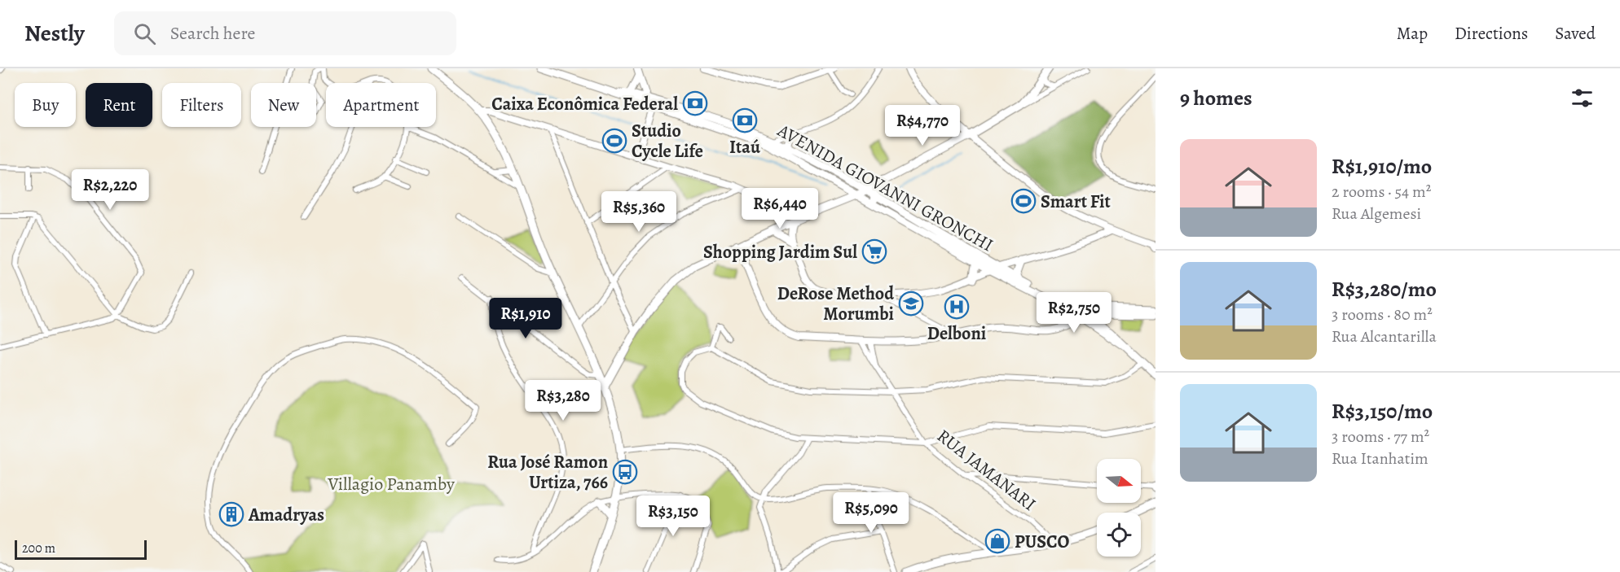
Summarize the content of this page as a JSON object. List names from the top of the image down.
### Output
{
  "streets": {
    "main road": ["AVENIDA GIOVANNI GRONCHI"],
    "street": ["RUA JAMANARI"]
  },
  "parks": ["Villagio Panamby"],
  "places": {
    "bank": ["Caixa Econômica Federal", "Itaú"],
    "sports": ["Studio Cycle Life", "Smart Fit"],
    "supermarket": ["Shopping Jardim Sul"],
    "school or university": ["DeRose Method Morumbi"],
    "hospital": ["Delboni"],
    "bus stop": ["Rua José Ramon Urtiza, 766"],
    "building": ["Amadryas"],
    "shop": ["PUSCO"]
  },
  "scale_bar": "200 m",
  "north": "right",
  "page": {
    "header": "Nestly",
    "search": "Search here",
    "nav": ["Map", "Directions", "Saved"],
    "heading": "9 homes",
    "chip": [
      "Buy",
      "Rent",
      "Filters",
      "New",
      "Apartment"
    ],
    "price": [
      "R$4,770",
      "R$2,220",
      "R$6,440",
      "R$5,360",
      "R$2,750",
      "R$1,910",
      "R$3,280",
      "R$5,090",
      "R$3,150"
    ],
    "list": [
      {
        "name": "R$1,910/mo",
        "note": "2 rooms · 54 m² · Rua Algemesi"
      },
      {
        "name": "R$3,280/mo",
        "note": "3 rooms · 80 m² · Rua Alcantarilla"
      },
      {
        "name": "R$3,150/mo",
        "note": "3 rooms · 77 m² · Rua Itanhatim"
      }
    ],
    "scale": "200 m"
  }
}
